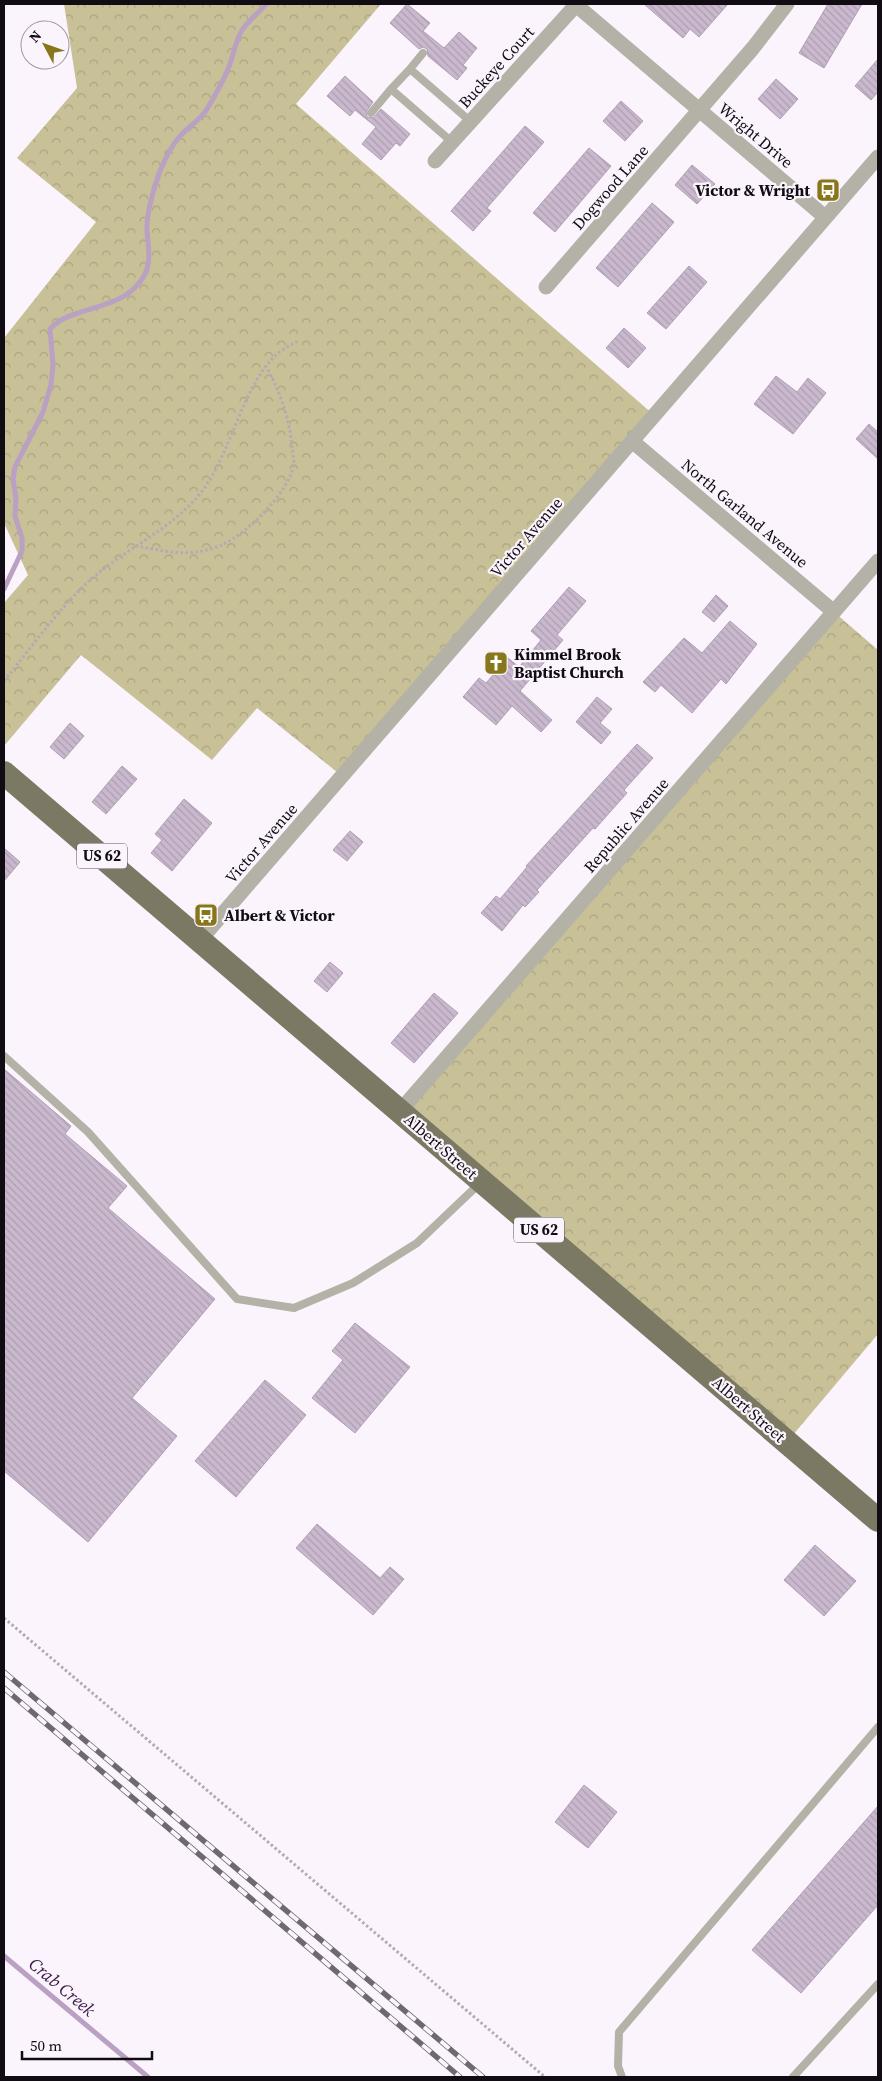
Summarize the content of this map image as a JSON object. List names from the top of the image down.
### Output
{
  "streets": {
    "main road": ["US 62", "Albert Street"],
    "street": [
      "Buckeye Court",
      "Wright Drive",
      "Dogwood Lane",
      "North Garland Avenue",
      "Victor Avenue",
      "Republic Avenue"
    ]
  },
  "crossings": [
    ["Buckeye Court", "Wright Drive"],
    ["Buckeye Court", "Dogwood Lane"],
    ["Wright Drive", "Dogwood Lane"],
    ["Wright Drive", "Victor Avenue"],
    ["North Garland Avenue", "Victor Avenue"],
    ["North Garland Avenue", "Republic Avenue"],
    ["Victor Avenue", "Albert Street"],
    ["Republic Avenue", "Albert Street"]
  ],
  "water": ["Crab Creek"],
  "places": {
    "bus stop": ["Victor & Wright", "Albert & Victor"],
    "church": ["Kimmel Brook Baptist Church"]
  },
  "scale_bar": "50 m",
  "north": "top left"
}
